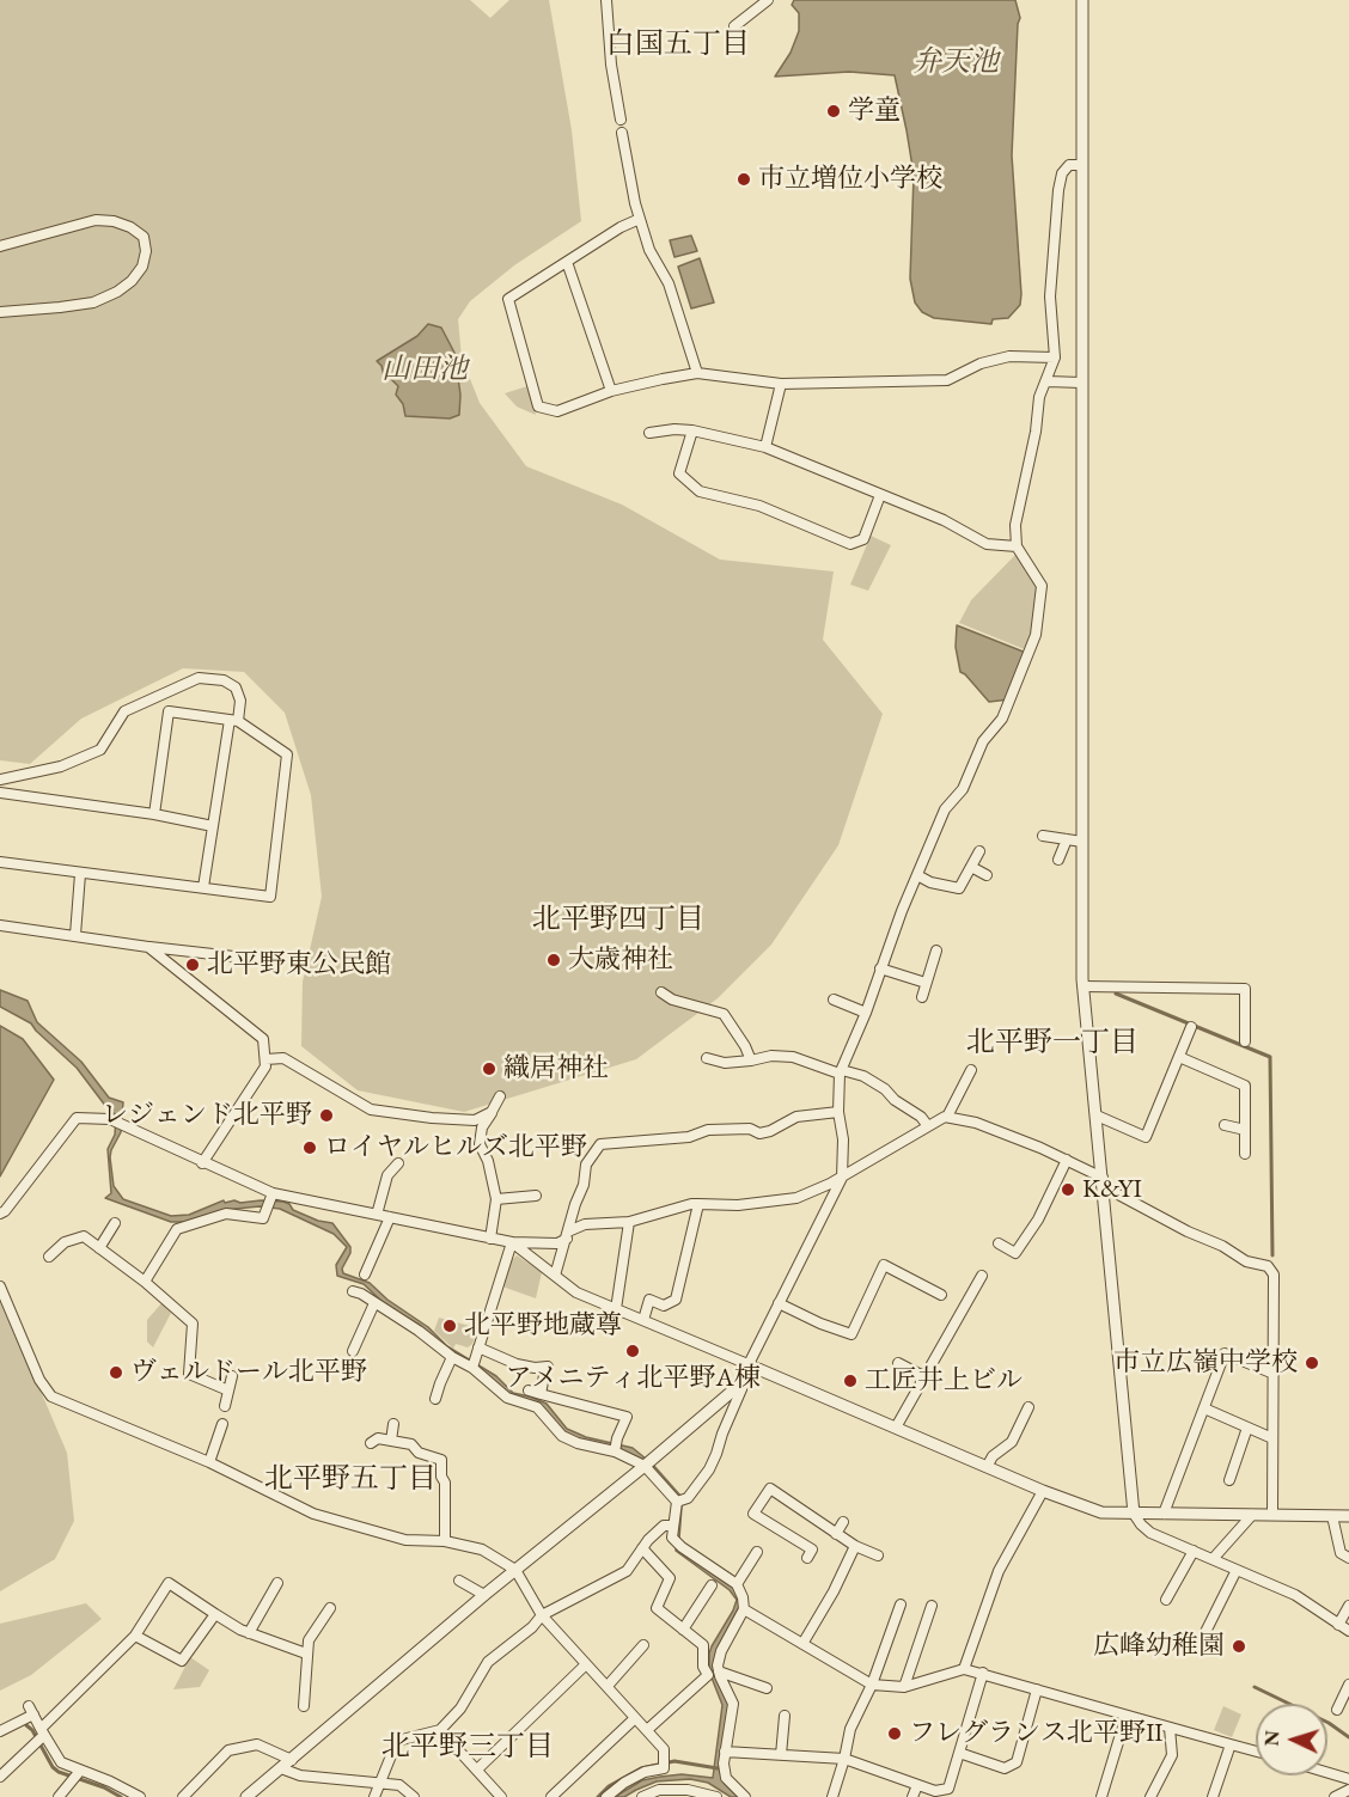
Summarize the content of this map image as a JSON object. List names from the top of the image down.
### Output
{
  "districts": [
    "白国五丁目",
    "北平野四丁目",
    "北平野一丁目",
    "北平野五丁目",
    "北平野三丁目"
  ],
  "water": ["弁天池", "山田池"],
  "places": [
    "学童",
    "市立増位小学校",
    "大歳神社",
    "北平野東公民館",
    "織居神社",
    "レジェンド北平野",
    "ロイヤルヒルズ北平野",
    "K&YⅠ",
    "北平野地蔵尊",
    "アメニティ北平野A棟",
    "市立広嶺中学校",
    "ヴェルドール北平野",
    "工匠井上ビル",
    "広峰幼稚園",
    "フレグランス北平野Ⅱ"
  ],
  "north": "left"
}
